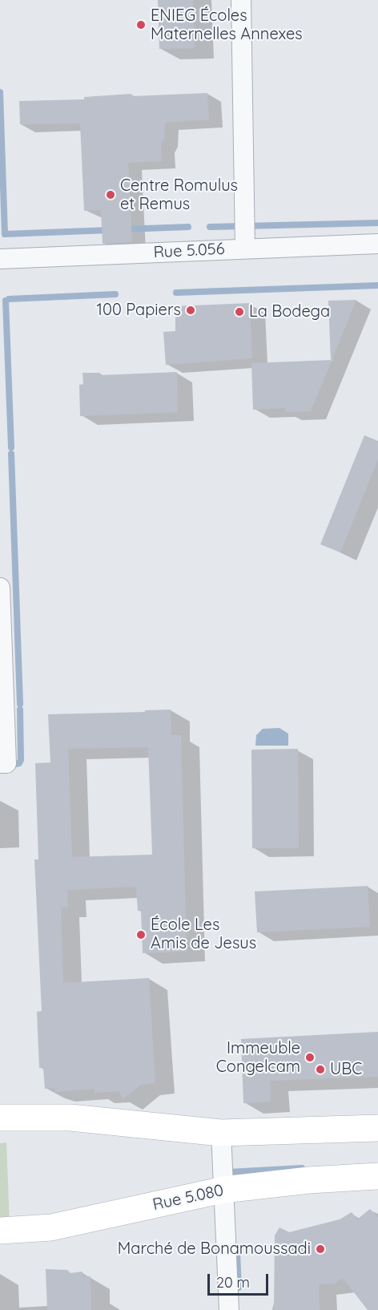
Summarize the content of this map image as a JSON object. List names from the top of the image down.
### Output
{
  "streets": {
    "main road": ["Rue 5.080"],
    "street": ["Rue 5.056"]
  },
  "places": [
    "ENIEG Écoles Maternelles Annexes",
    "Centre Romulus et Remus",
    "100 Papiers",
    "La Bodega",
    "École Les Amis de Jesus",
    "Immeuble Congelcam",
    "UBC",
    "Marché de Bonamoussadi"
  ],
  "scale_bar": "20 m"
}
